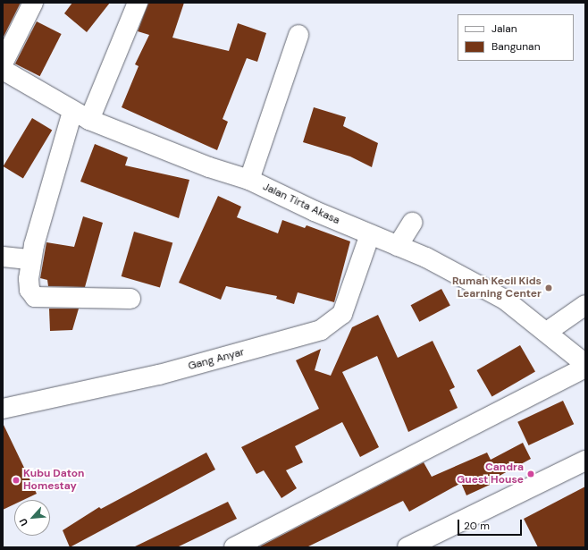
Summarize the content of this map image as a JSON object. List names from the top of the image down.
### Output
{
  "streets": {
    "street": ["Jalan Tirta Akasa", "Gang Anyar"]
  },
  "crossings": [
    ["Jalan Tirta Akasa", "Gang Anyar"]
  ],
  "places": ["Rumah Kecil Kids Learning Center", "Candra Guest House", "Kubu Daton Homestay"],
  "legend": ["Jalan", "Bangunan"],
  "scale_bar": "20 m",
  "north": "bottom left"
}
